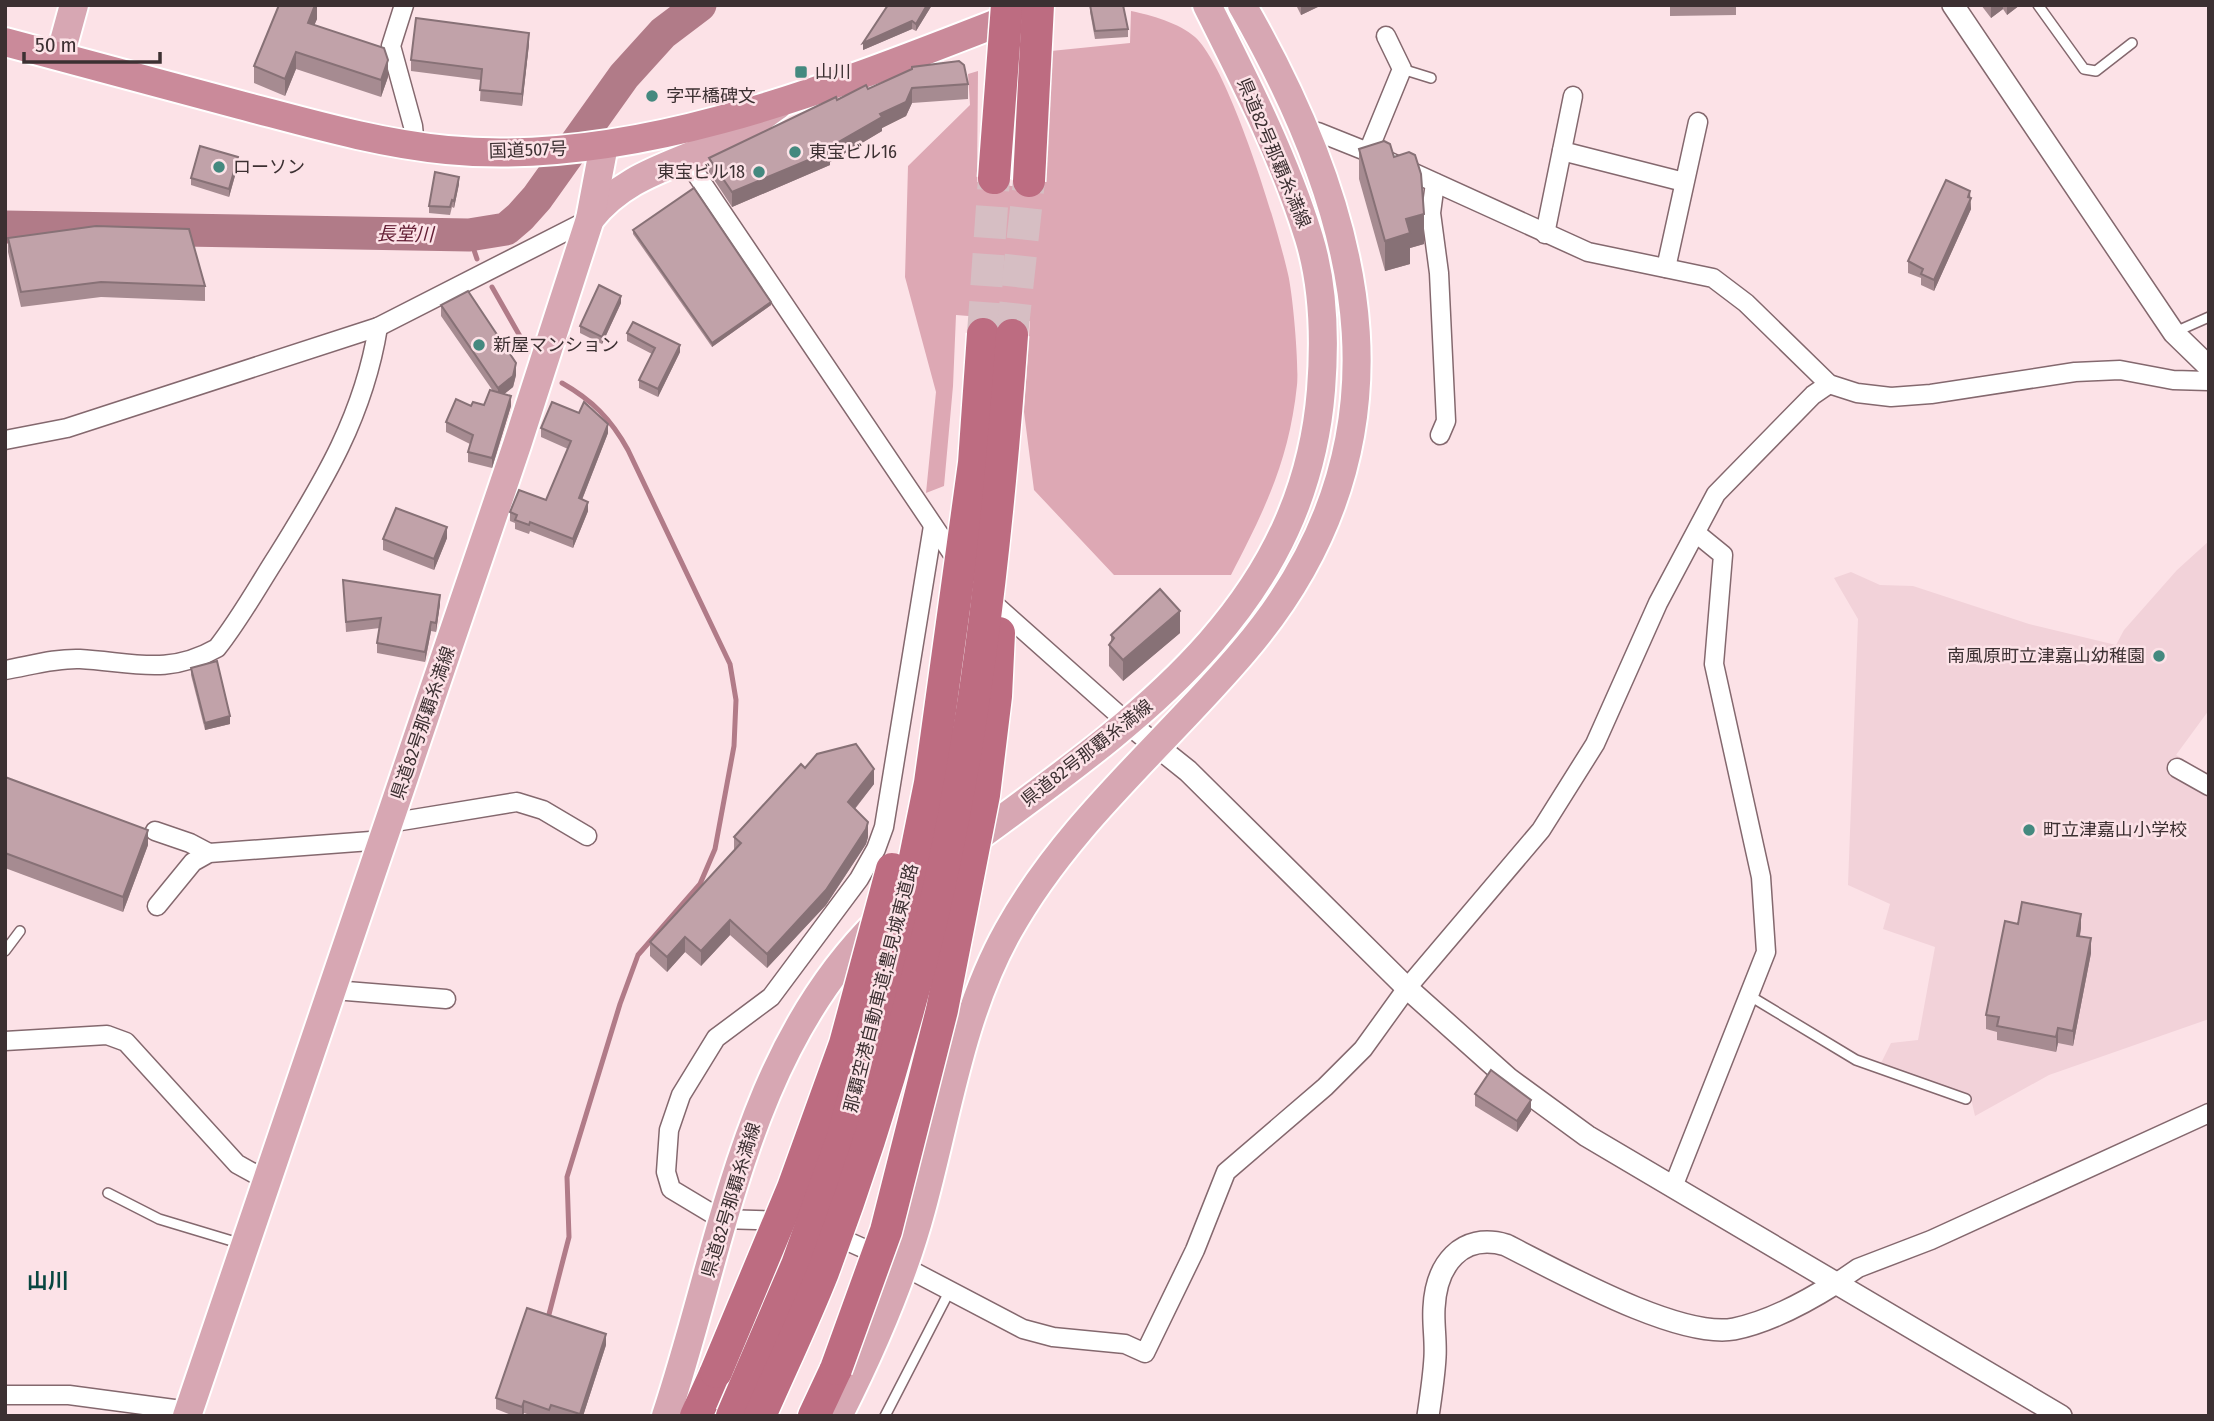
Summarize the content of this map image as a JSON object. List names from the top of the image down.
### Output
{
  "streets": {
    "highway": ["国道507号", "那覇空港自動車道;豊見城東道路"],
    "main road": ["県道82号那覇糸満線"]
  },
  "crossings": [
    ["国道507号", "県道82号那覇糸満線"]
  ],
  "districts": ["山川"],
  "water": ["長堂川"],
  "places": {
    "transit": ["山川"],
    "other": [
      "字平橋碑文",
      "東宝ビル16",
      "ローソン",
      "東宝ビル18",
      "新屋マンション",
      "南風原町立津嘉山幼稚園",
      "町立津嘉山小学校"
    ]
  },
  "scale_bar": "50 m"
}
